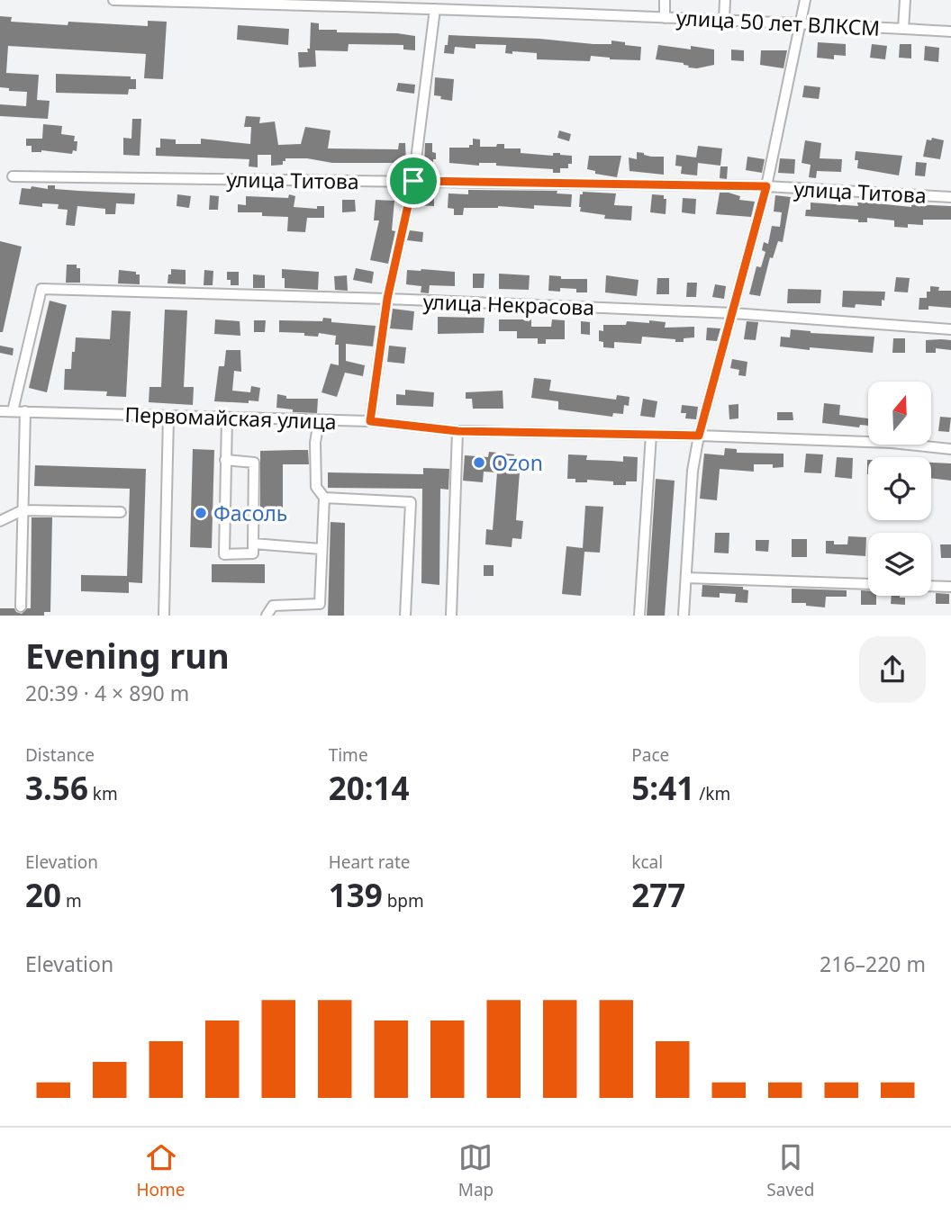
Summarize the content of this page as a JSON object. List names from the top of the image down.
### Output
{
  "streets": {
    "street": [
      "улица 50 лет ВЛКСМ",
      "улица Титова",
      "улица Некрасова",
      "Первомайская улица"
    ]
  },
  "crossings": [
    ["улица Некрасова", "Первомайская улица"]
  ],
  "places": ["Ozon", "Фасоль"],
  "north": "top",
  "page": {
    "heading": ["Evening run", "20:39 · 4 × 890 m"],
    "stats": [
      ["Distance", "3.56 km"],
      ["Time", "20:14"],
      ["Pace", "5:41 /km"],
      ["Elevation", "20 m"],
      ["Heart rate", "139 bpm"],
      ["kcal", "277"]
    ],
    "chart": ["Elevation", "216–220 m"],
    "tabs": ["Home", "Map", "Saved"]
  }
}
